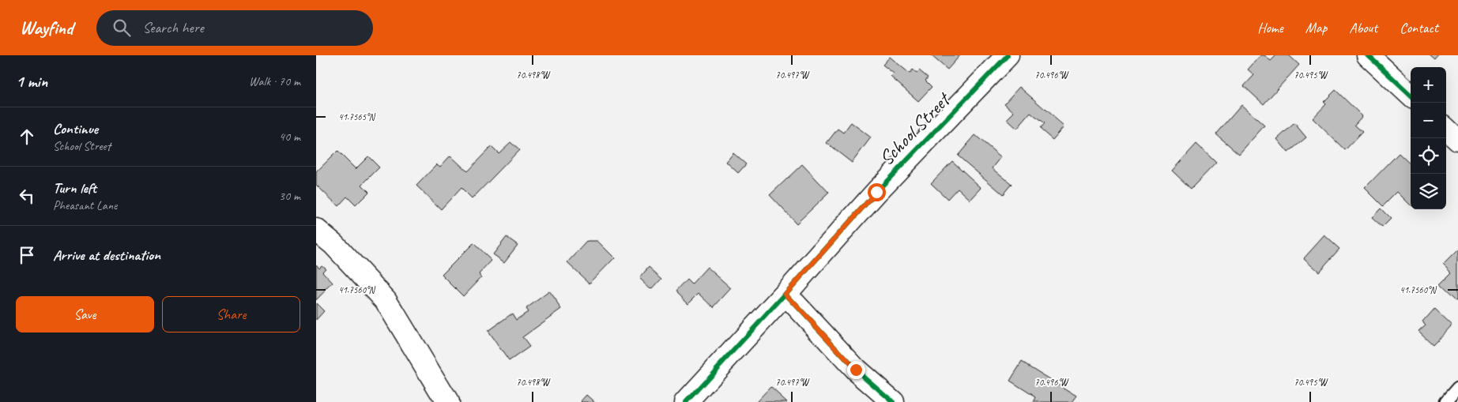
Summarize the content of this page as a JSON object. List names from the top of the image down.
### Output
{
  "streets": {
    "street": ["School Street"]
  },
  "page": {
    "header": "Wayfind",
    "search": "Search here",
    "nav": [
      "Home",
      "Map",
      "About",
      "Contact"
    ],
    "heading": ["1 min", "Walk · 70 m"],
    "map_buttons": ["+", "−"],
    "list": [
      ["Continue", "School Street", "40 m"],
      ["Turn left", "Pheasant Lane", "30 m"],
      "Arrive at destination"
    ],
    "buttons": ["Save", "Share"]
  },
  "coordinates": [
    "70.498°W",
    "70.497°W",
    "70.496°W",
    "70.495°W",
    "41.7565°N",
    "41.7560°N"
  ]
}
